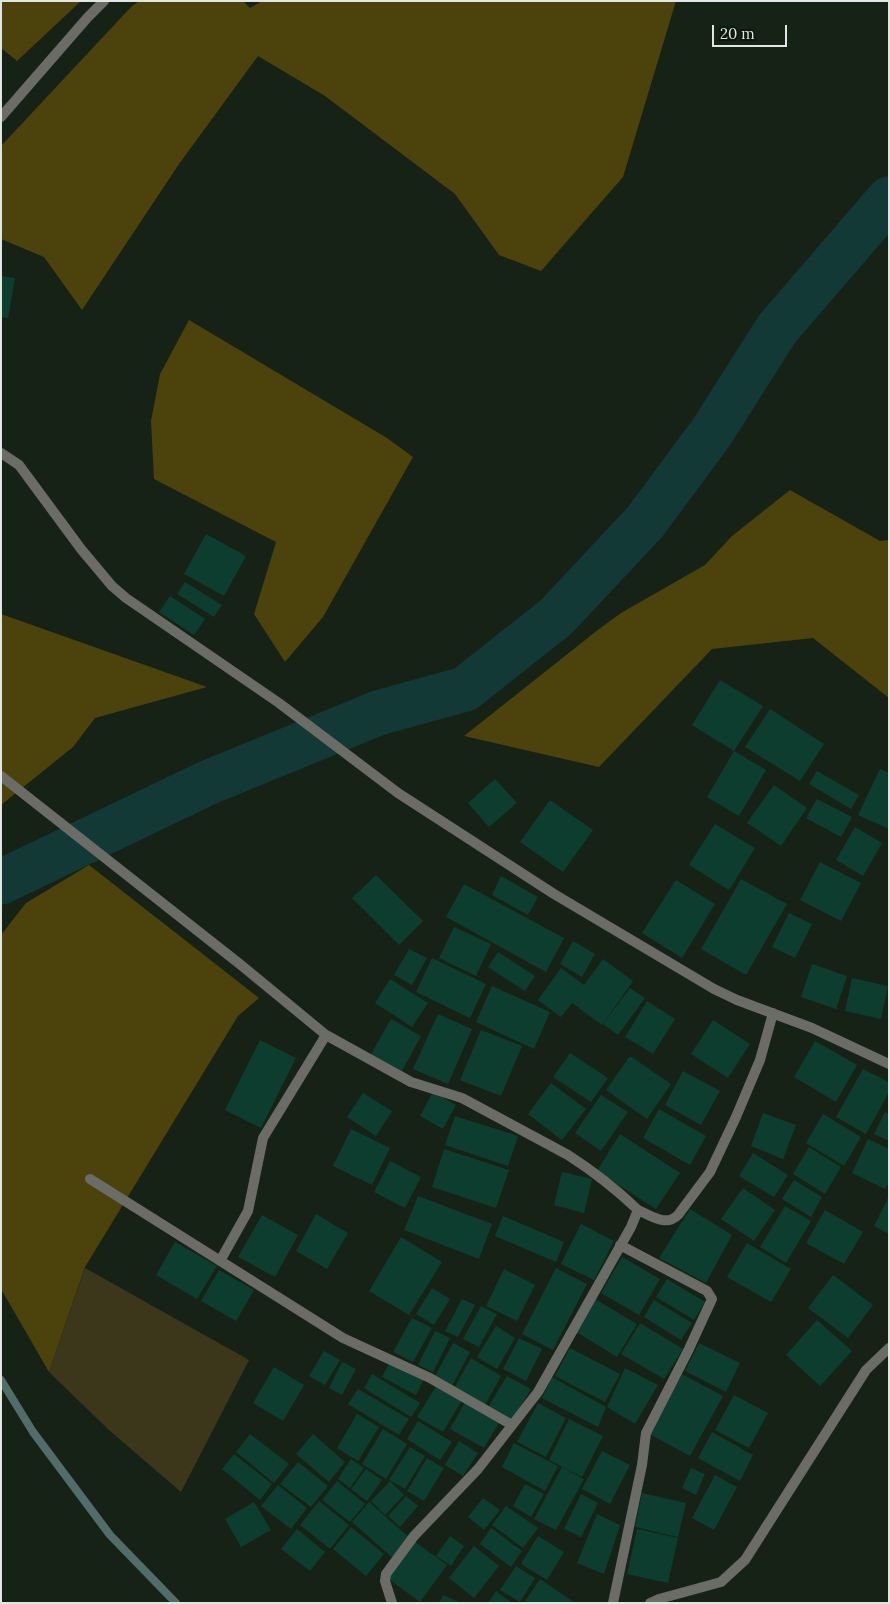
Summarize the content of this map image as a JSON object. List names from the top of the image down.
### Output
{
  "scale_bar": "20 m"
}
